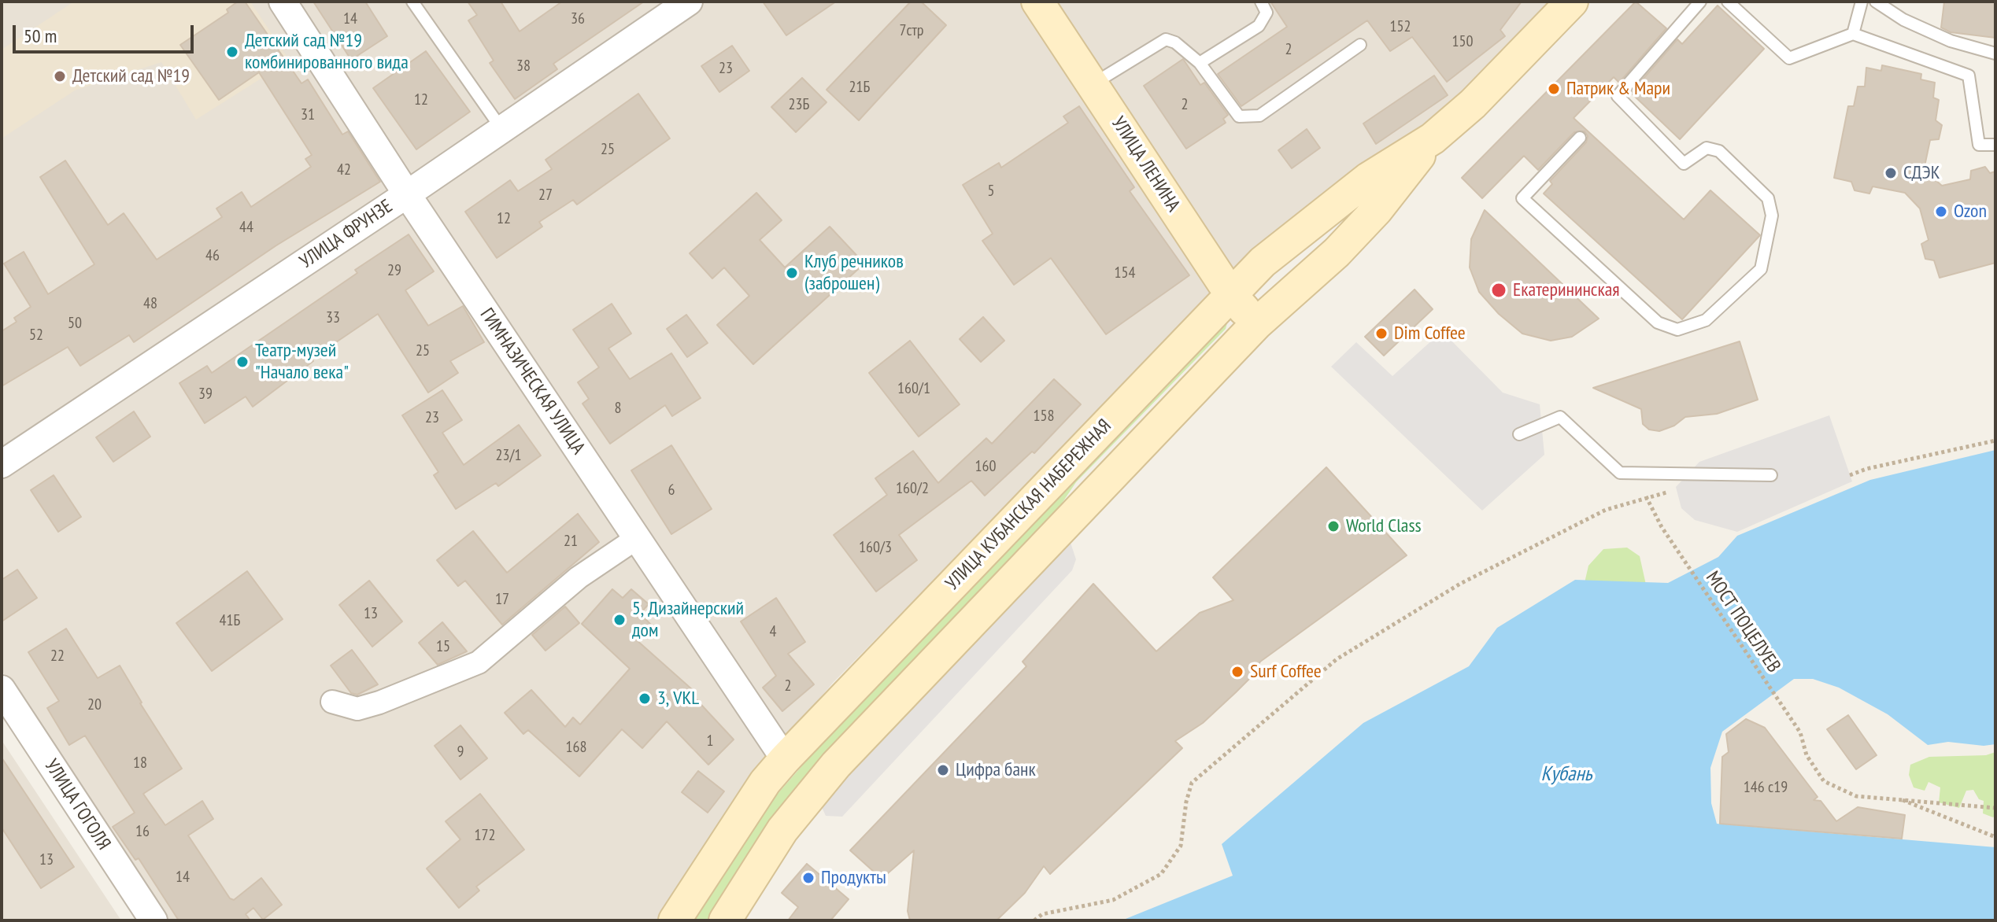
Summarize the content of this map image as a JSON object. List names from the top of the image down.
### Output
{
  "streets": {
    "main road": ["УЛИЦА ЛЕНИНА", "УЛИЦА КУБАНСКАЯ НАБЕРЕЖНАЯ"],
    "street": ["УЛИЦА ФРУНЗЕ", "ГИМНАЗИЧЕСКАЯ УЛИЦА", "УЛИЦА ГОГОЛЯ"],
    "path": ["МОСТ ПОЦЕЛУЕВ"]
  },
  "crossings": [
    ["УЛИЦА ЛЕНИНА", "УЛИЦА КУБАНСКАЯ НАБЕРЕЖНАЯ"],
    ["УЛИЦА ФРУНЗЕ", "ГИМНАЗИЧЕСКАЯ УЛИЦА"],
    ["ГИМНАЗИЧЕСКАЯ УЛИЦА", "УЛИЦА КУБАНСКАЯ НАБЕРЕЖНАЯ"]
  ],
  "water": ["Кубань"],
  "places": [
    "Детский сад №19 комбинированного вида",
    "Детский сад №19",
    "Патрик & Мари",
    "СДЭК",
    "Ozon",
    "Клуб речников (заброшен)",
    "Екатерининская",
    "Dim Coffee",
    "Театр-музей \"Начало века\"",
    "World Class",
    "5, Дизайнерский дом",
    "Surf Coffee",
    "3, VKL",
    "Цифра банк",
    "Продукты"
  ],
  "house_numbers": [
    "14",
    "36",
    "152",
    "7стр",
    "150",
    "2",
    "38",
    "23",
    "21Б",
    "12",
    "23Б",
    "2",
    "31",
    "25",
    "42",
    "5",
    "27",
    "12",
    "44",
    "46",
    "29",
    "154",
    "48",
    "33",
    "50",
    "52",
    "25",
    "160/1",
    "39",
    "8",
    "158",
    "23",
    "23/1",
    "160",
    "160/2",
    "6",
    "21",
    "160/3",
    "17",
    "13",
    "41Б",
    "4",
    "15",
    "22",
    "2",
    "20",
    "1",
    "168",
    "9",
    "18",
    "146 с19",
    "16",
    "172",
    "13",
    "14"
  ],
  "scale_bar": "50 m"
}
